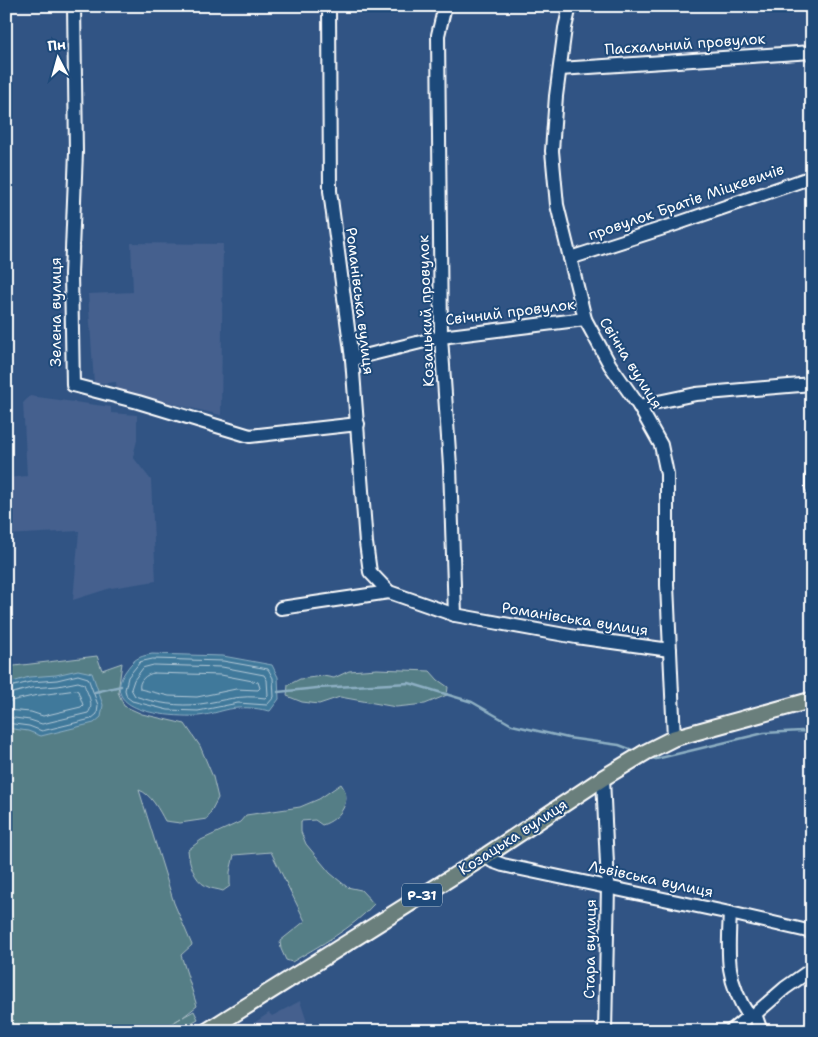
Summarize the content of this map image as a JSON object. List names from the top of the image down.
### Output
{
  "streets": {
    "main road": ["Козацька вулиця", "Р-31"],
    "street": [
      "Пасхальний провулок",
      "провулок Братів Міцкевичів",
      "Романівська вулиця",
      "Козацький провулок",
      "Зелена вулиця",
      "Свічний провулок",
      "Свічна вулиця",
      "Львівська вулиця",
      "Стара вулиця"
    ]
  },
  "crossings": [
    ["Пасхальний провулок", "Свічна вулиця"],
    ["провулок Братів Міцкевичів", "Свічна вулиця"],
    ["Романівська вулиця", "Козацький провулок"],
    ["Романівська вулиця", "Зелена вулиця"],
    ["Романівська вулиця", "Свічний провулок"],
    ["Романівська вулиця", "Свічна вулиця"],
    ["Козацький провулок", "Свічний провулок"],
    ["Свічний провулок", "Свічна вулиця"],
    ["Свічна вулиця", "Козацька вулиця"],
    ["Козацька вулиця", "Львівська вулиця"],
    ["Козацька вулиця", "Стара вулиця"],
    ["Львівська вулиця", "Стара вулиця"]
  ],
  "north": "top"
}
